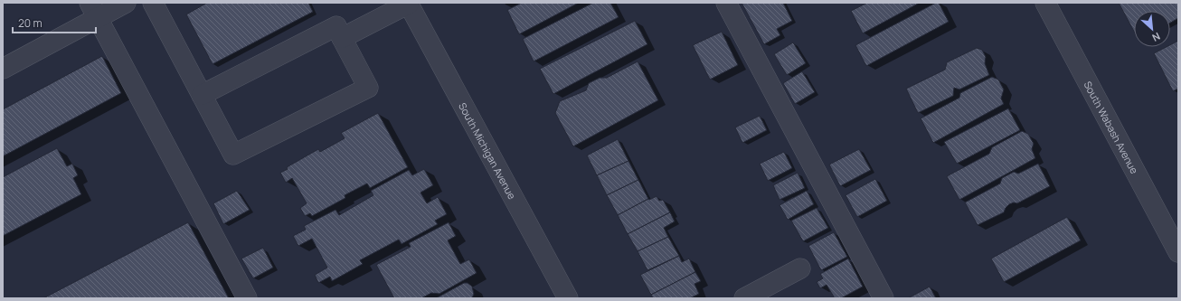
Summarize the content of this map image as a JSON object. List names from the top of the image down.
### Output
{
  "streets": {
    "street": ["South Wabash Avenue", "South Michigan Avenue"]
  },
  "scale_bar": "20 m",
  "north": "bottom right"
}
